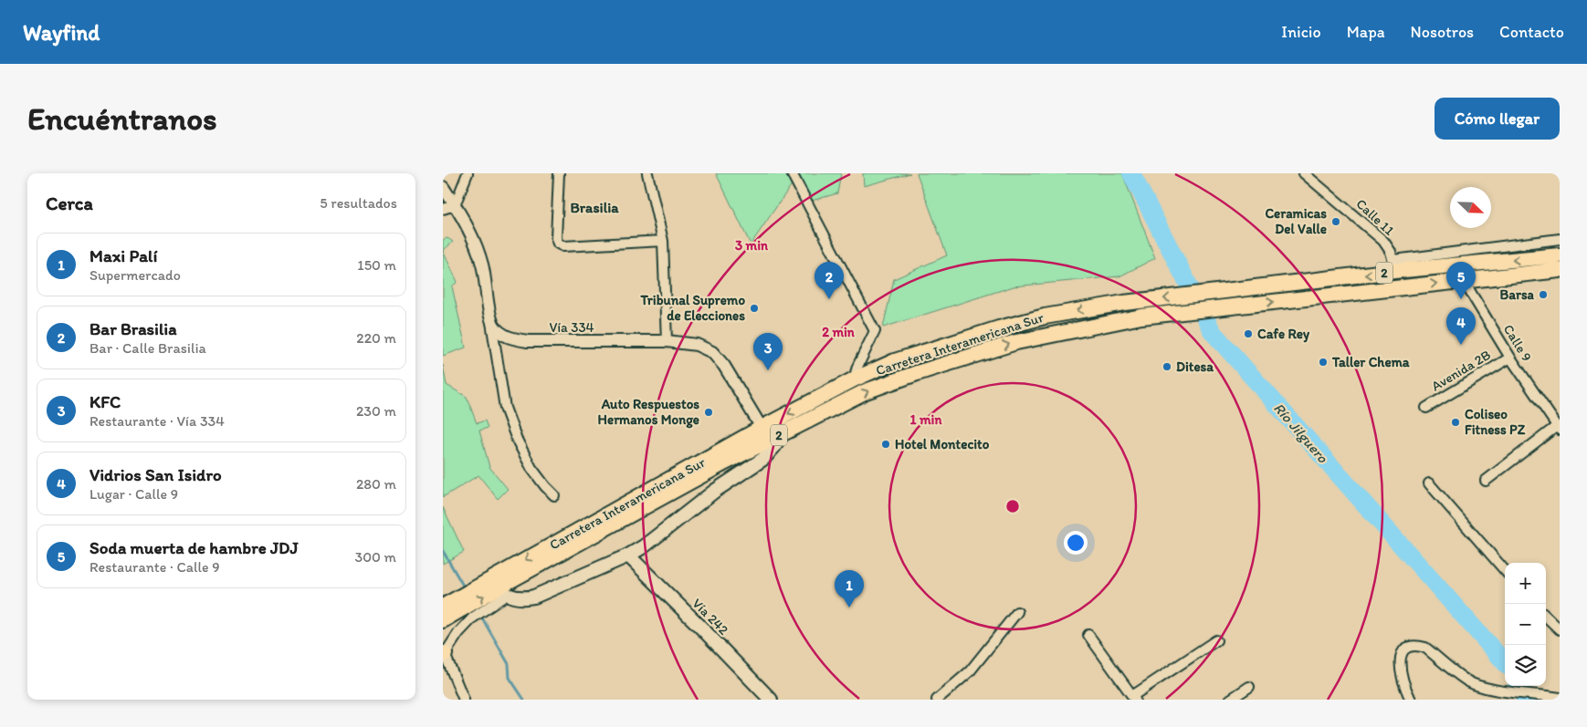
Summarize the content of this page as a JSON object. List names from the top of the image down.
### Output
{
  "streets": {
    "highway": ["2", "Carretera Interamericana Sur"],
    "main road": ["Vía 242"],
    "street": [
      "Calle 11",
      "Vía 334",
      "Calle 9",
      "Avenida 2B"
    ]
  },
  "crossings": [
    ["Calle 11", "Carretera Interamericana Sur"],
    ["Vía 334", "Carretera Interamericana Sur"],
    ["Calle 9", "Carretera Interamericana Sur"],
    ["Calle 9", "Avenida 2B"]
  ],
  "districts": ["Brasilia"],
  "water": ["Río Jilguero"],
  "places": [
    "Ceramicas Del Valle",
    "Barsa",
    "Tribunal Supremo de Elecciones",
    "Cafe Rey",
    "Taller Chema",
    "Ditesa",
    "Auto Respuestos Hermanos Monge",
    "Coliseo Fitness PZ",
    "Hotel Montecito"
  ],
  "north": "bottom right",
  "page": {
    "header": "Wayfind",
    "nav": [
      "Inicio",
      "Mapa",
      "Nosotros",
      "Contacto"
    ],
    "buttons": "Cómo llegar",
    "title": "Encuéntranos",
    "heading": ["Cerca", "5 resultados"],
    "list": [
      {
        "mark": "1",
        "name": "Maxi Palí",
        "note": "Supermercado",
        "value": "150 m"
      },
      {
        "mark": "2",
        "name": "Bar Brasilia",
        "note": "Bar · Calle Brasilia",
        "value": "220 m"
      },
      {
        "mark": "3",
        "name": "KFC",
        "note": "Restaurante · Vía 334",
        "value": "230 m"
      },
      {
        "mark": "4",
        "name": "Vidrios San Isidro",
        "note": "Lugar · Calle 9",
        "value": "280 m"
      },
      {
        "mark": "5",
        "name": "Soda muerta de hambre JDJ",
        "note": "Restaurante · Calle 9",
        "value": "300 m"
      }
    ],
    "pins": [
      "2",
      "5",
      "4",
      "3",
      "1"
    ],
    "map_buttons": ["+", "−"]
  },
  "rings": ["3 min", "2 min", "1 min"]
}
